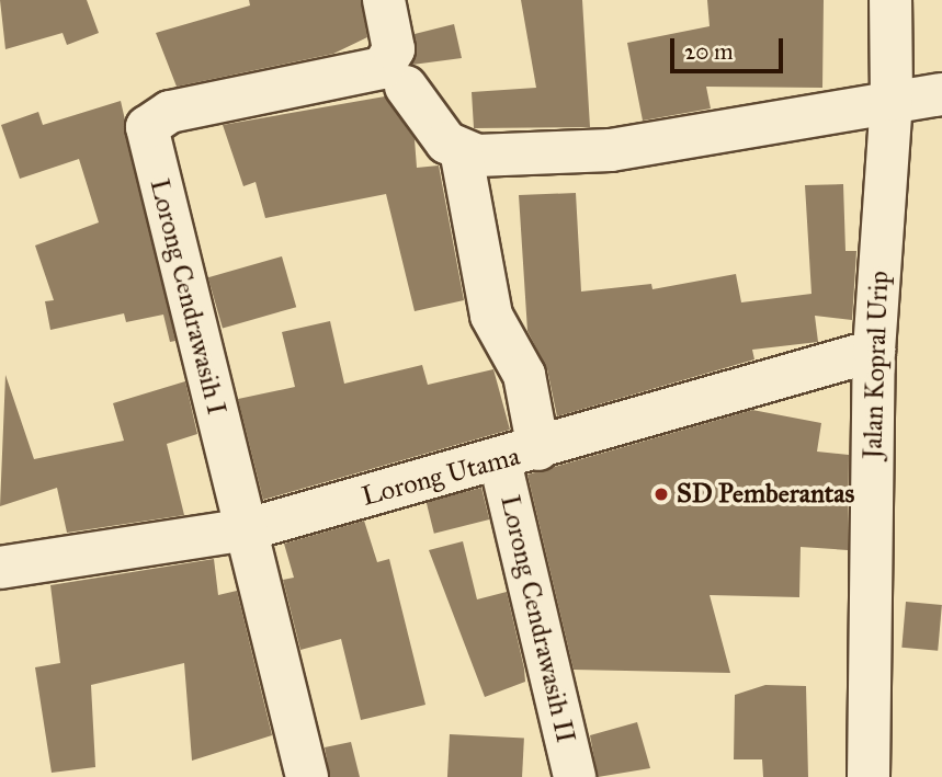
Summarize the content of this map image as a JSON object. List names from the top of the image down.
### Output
{
  "streets": {
    "street": [
      "Lorong Cendrawasih I",
      "Jalan Kopral Urip",
      "Lorong Utama",
      "Lorong Cendrawasih II"
    ]
  },
  "crossings": [
    ["Lorong Cendrawasih I", "Lorong Utama"],
    ["Jalan Kopral Urip", "Lorong Utama"],
    ["Lorong Utama", "Lorong Cendrawasih II"]
  ],
  "places": ["SD Pemberantas"],
  "scale_bar": "20 m"
}
